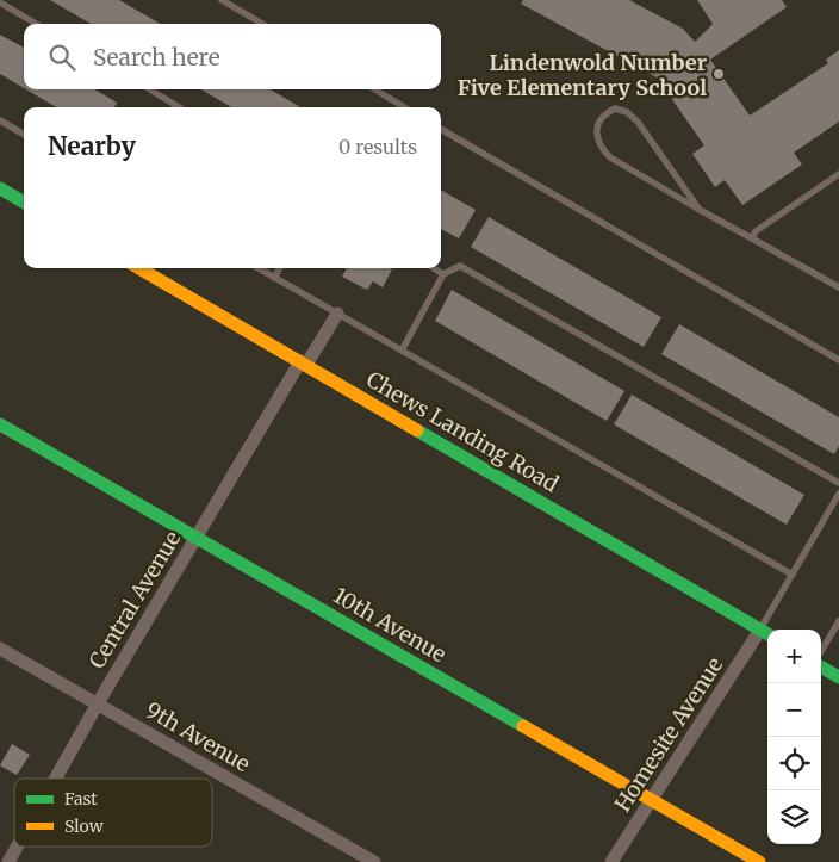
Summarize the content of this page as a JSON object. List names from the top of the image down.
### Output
{
  "streets": {
    "street": [
      "Chews Landing Road",
      "Central Avenue",
      "10th Avenue",
      "Homesite Avenue",
      "9th Avenue"
    ]
  },
  "crossings": [
    ["Chews Landing Road", "Central Avenue"],
    ["Chews Landing Road", "Homesite Avenue"],
    ["Central Avenue", "10th Avenue"],
    ["Central Avenue", "9th Avenue"],
    ["10th Avenue", "Homesite Avenue"]
  ],
  "places": ["Lindenwold Number Five Elementary School"],
  "legend": ["Fast", "Slow"],
  "page": {
    "search": "Search here",
    "heading": ["Nearby", "0 results"],
    "map_buttons": ["+", "−"]
  }
}
